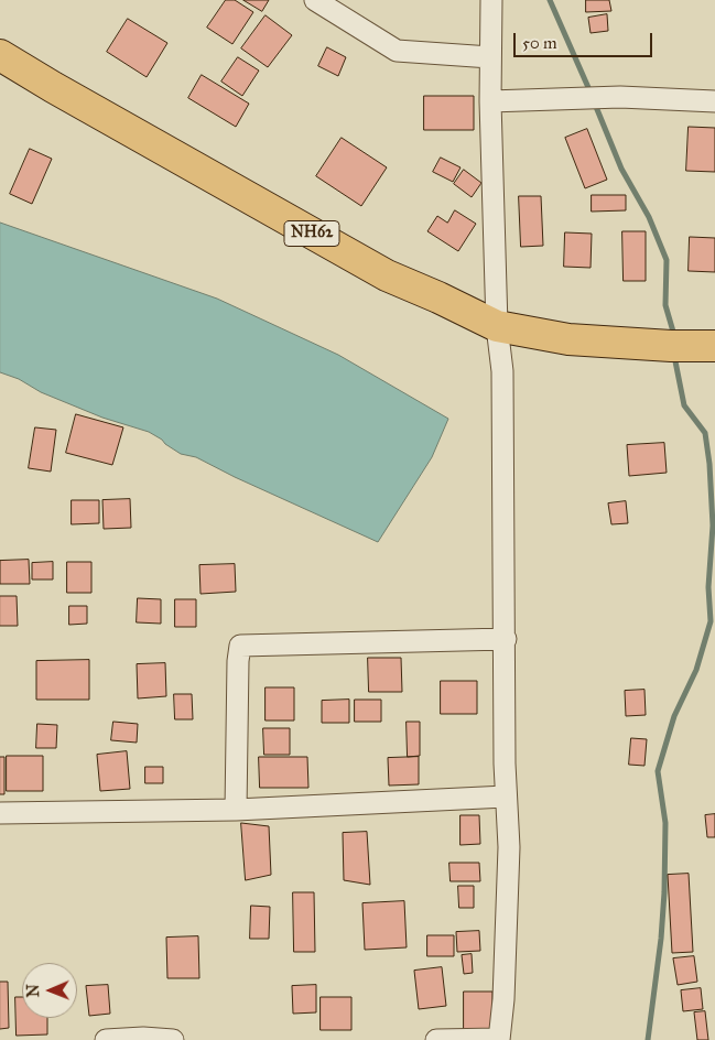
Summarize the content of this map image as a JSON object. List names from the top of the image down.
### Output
{
  "streets": {
    "main road": ["NH62"]
  },
  "scale_bar": "50 m",
  "north": "left"
}
